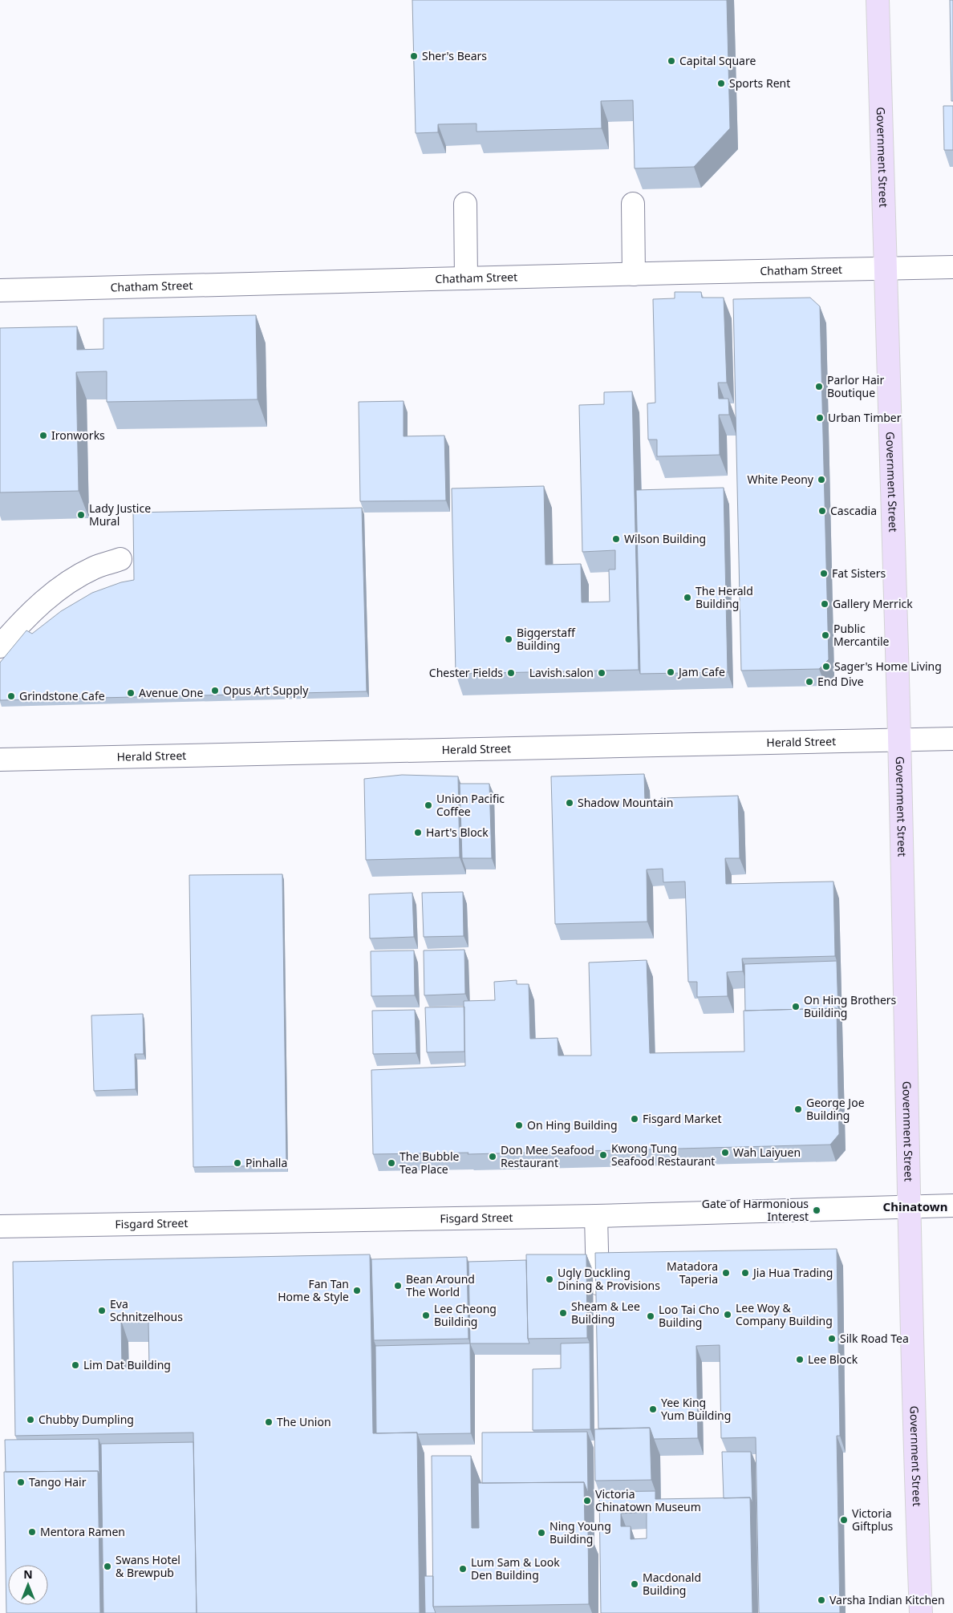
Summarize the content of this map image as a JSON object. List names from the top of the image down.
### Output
{
  "streets": {
    "main road": ["Government Street"],
    "street": ["Chatham Street", "Herald Street", "Fisgard Street"]
  },
  "crossings": [
    ["Government Street", "Chatham Street"],
    ["Government Street", "Herald Street"],
    ["Government Street", "Fisgard Street"]
  ],
  "districts": ["Chinatown"],
  "places": [
    "Sher's Bears",
    "Capital Square",
    "Sports Rent",
    "Parlor Hair Boutique",
    "Urban Timber",
    "Ironworks",
    "White Peony",
    "Cascadia",
    "Lady Justice Mural",
    "Wilson Building",
    "Fat Sisters",
    "The Herald Building",
    "Gallery Merrick",
    "Public Mercantile",
    "Biggerstaff Building",
    "Sager's Home Living",
    "Jam Cafe",
    "Chester Fields",
    "Lavish.salon",
    "End Dive",
    "Opus Art Supply",
    "Avenue One",
    "Grindstone Cafe",
    "Shadow Mountain",
    "Union Pacific Coffee",
    "Hart's Block",
    "On Hing Brothers Building",
    "George Joe Building",
    "Fisgard Market",
    "On Hing Building",
    "Wah Laiyuen",
    "Kwong Tung Seafood Restaurant",
    "Don Mee Seafood Restaurant",
    "Pinhalla",
    "The Bubble Tea Place",
    "Gate of Harmonious Interest",
    "Matadora Taperia",
    "Jia Hua Trading",
    "Ugly Duckling Dining & Provisions",
    "Bean Around The World",
    "Fan Tan Home & Style",
    "Eva Schnitzelhous",
    "Sheam & Lee Building",
    "Lee Woy & Company Building",
    "Lee Cheong Building",
    "Loo Tai Cho Building",
    "Silk Road Tea",
    "Lee Block",
    "Lim Dat Building",
    "Yee King Yum Building",
    "Chubby Dumpling",
    "The Union",
    "Tango Hair",
    "Victoria Chinatown Museum",
    "Victoria Giftplus",
    "Mentora Ramen",
    "Ning Young Building",
    "Swans Hotel & Brewpub",
    "Lum Sam & Look Den Building",
    "Macdonald Building",
    "Varsha Indian Kitchen"
  ],
  "north": "top"
}
